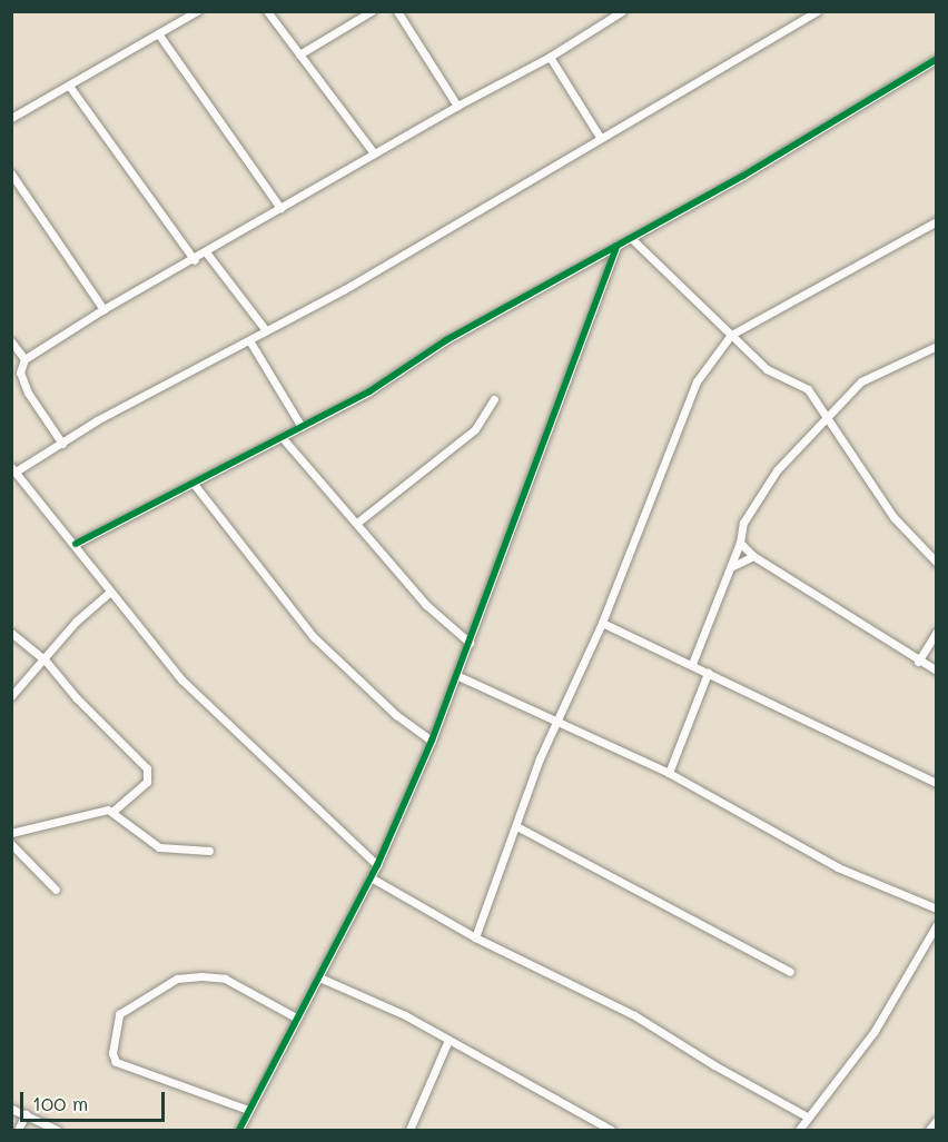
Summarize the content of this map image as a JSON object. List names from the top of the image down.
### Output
{
  "scale_bar": "100 m"
}
